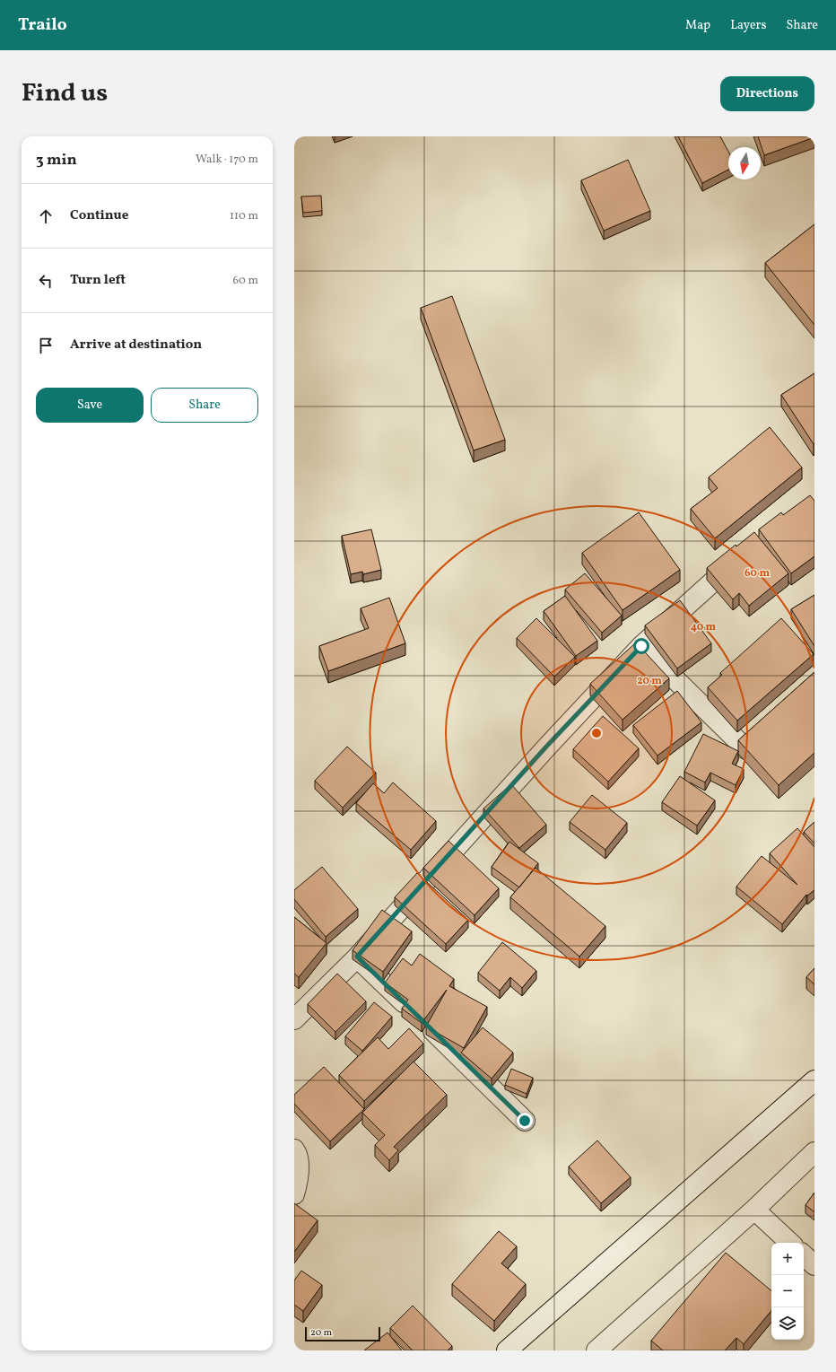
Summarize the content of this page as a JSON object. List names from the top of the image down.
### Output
{
  "scale_bar": "20 m",
  "north": "bottom",
  "page": {
    "header": "Trailo",
    "nav": ["Map", "Layers", "Share"],
    "title": "Find us",
    "buttons": [
      "Directions",
      ["Save", "Share"]
    ],
    "heading": ["3 min", "Walk · 170 m"],
    "list": [
      ["Continue", "110 m"],
      ["Turn left", "60 m"],
      "Arrive at destination"
    ],
    "map_buttons": ["+", "−"],
    "scale": "20 m"
  },
  "rings": ["60 m", "40 m", "20 m"]
}
